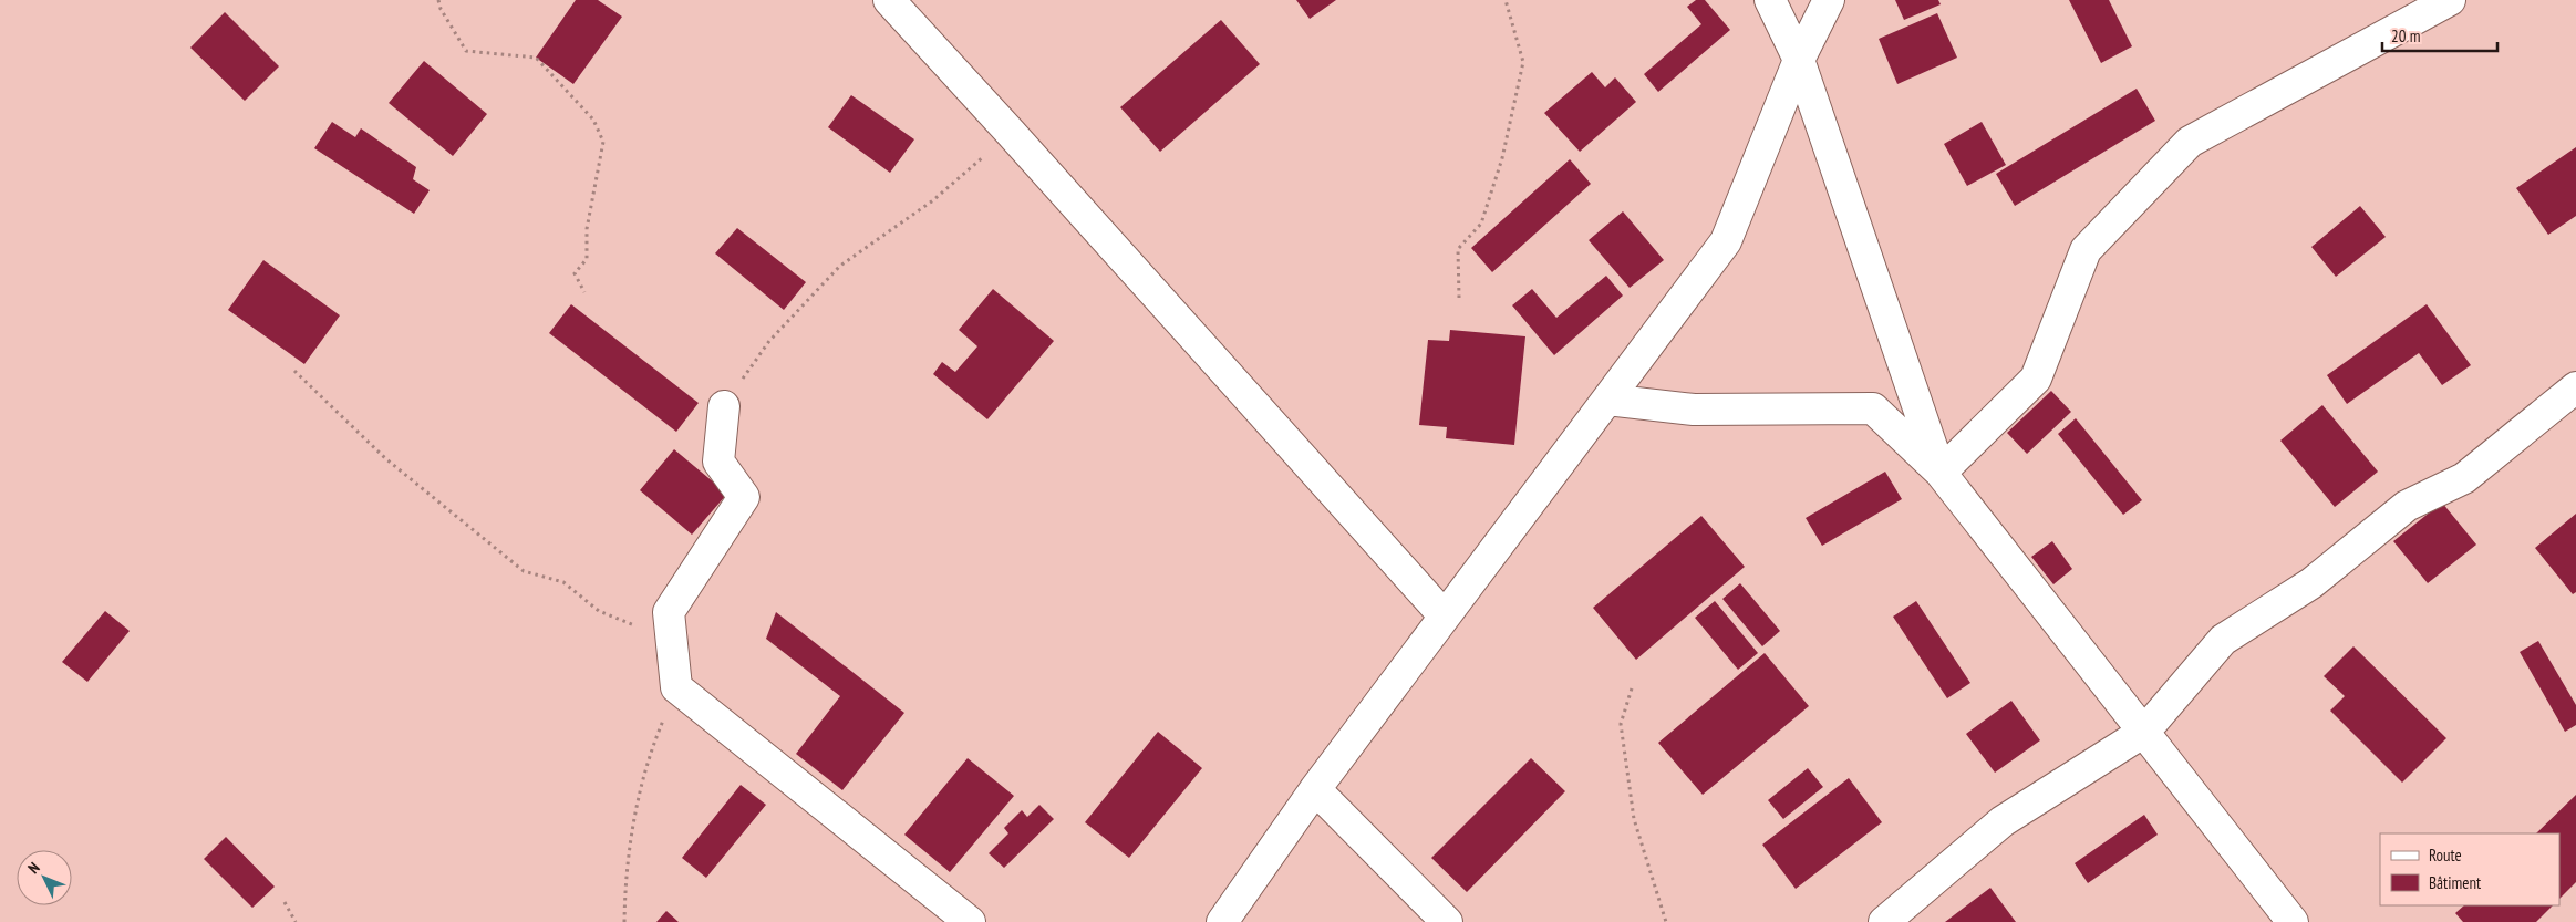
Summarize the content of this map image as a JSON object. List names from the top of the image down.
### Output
{
  "legend": ["Route", "Bâtiment"],
  "scale_bar": "20 m",
  "north": "top left"
}
